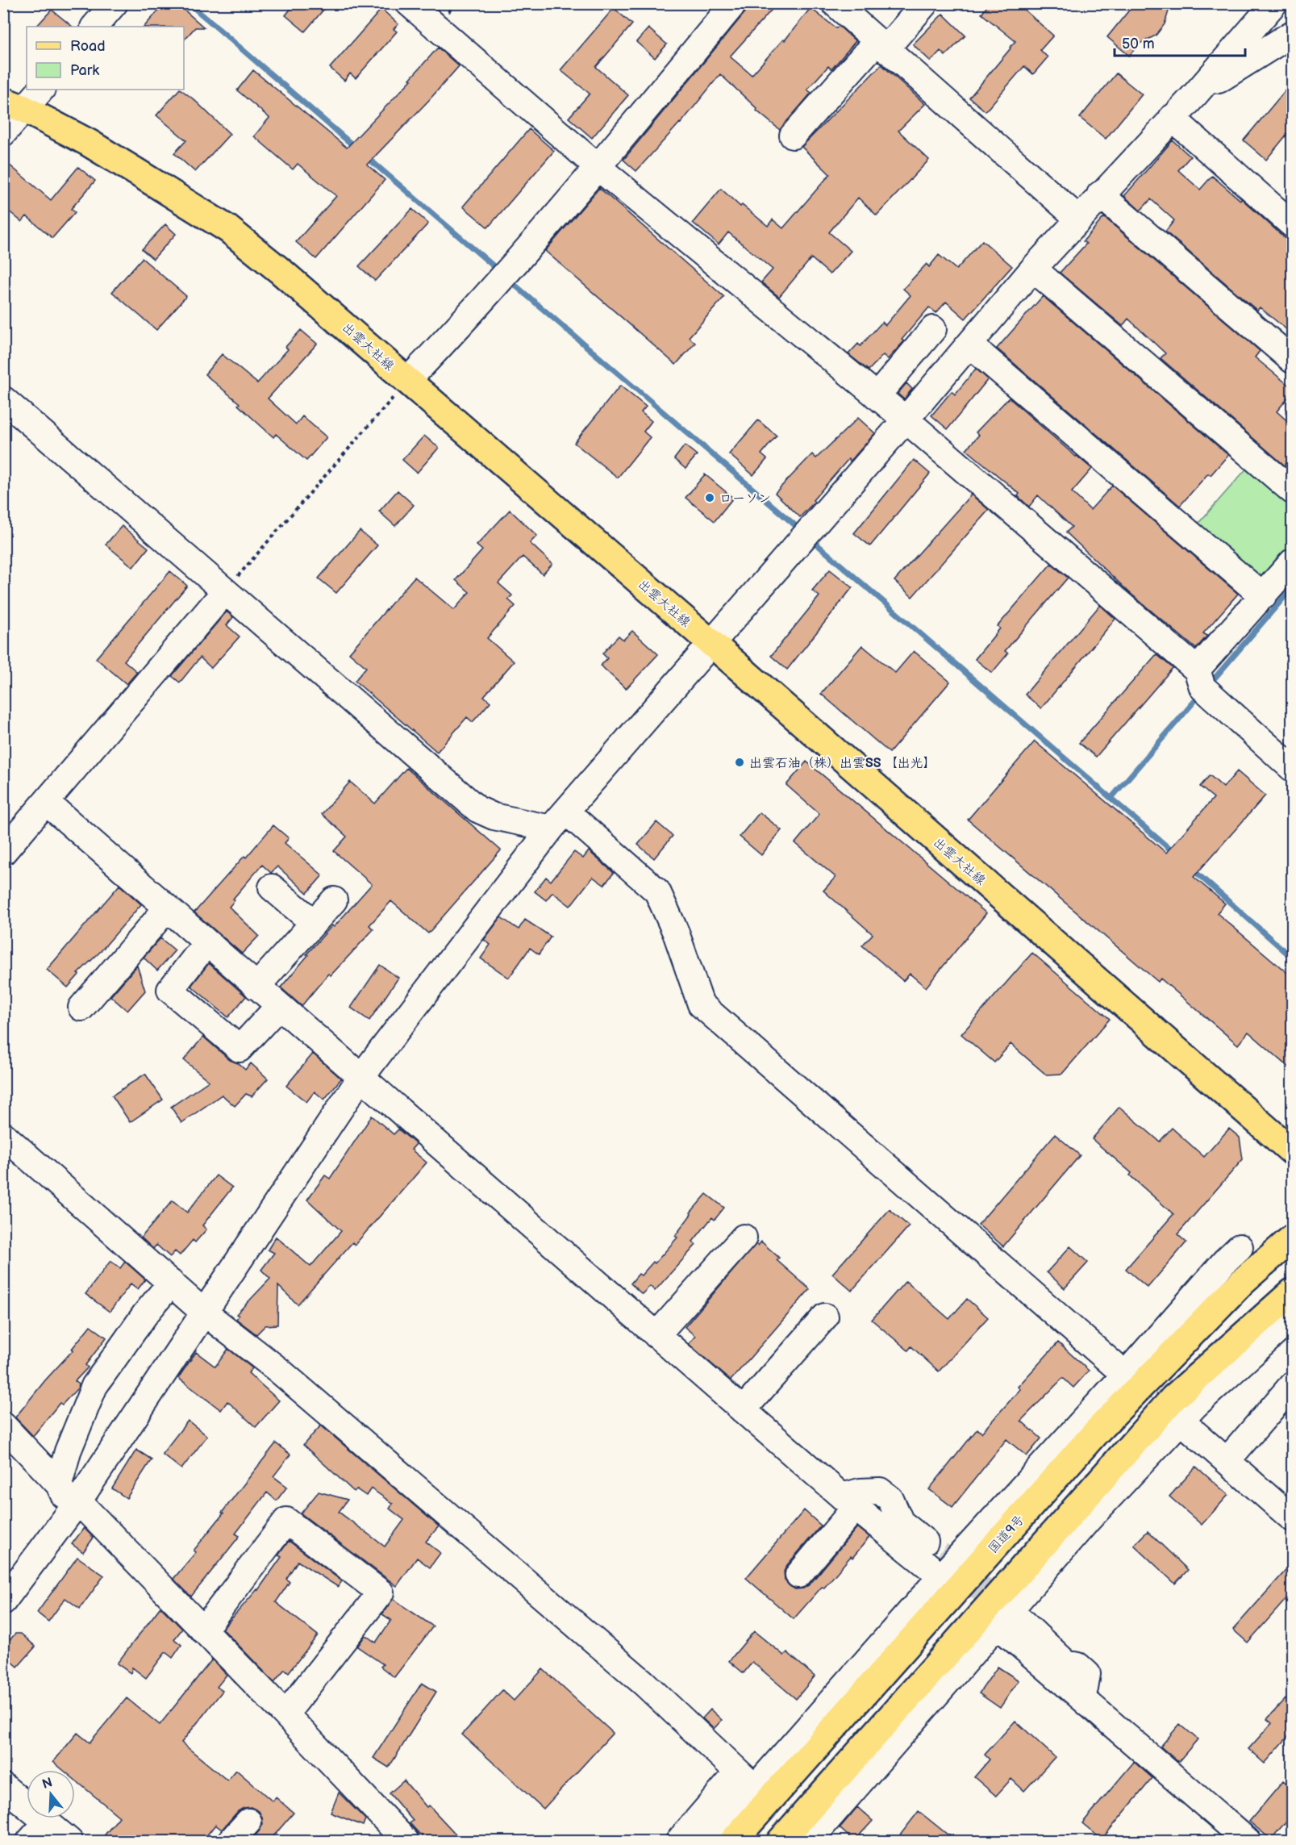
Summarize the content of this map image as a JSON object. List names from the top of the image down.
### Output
{
  "streets": {
    "main road": ["出雲大社線", "国道9号"]
  },
  "places": ["ローソン", "出雲石油（株）出雲SS 【出光】"],
  "legend": ["Road", "Park"],
  "scale_bar": "50 m",
  "north": "top"
}
